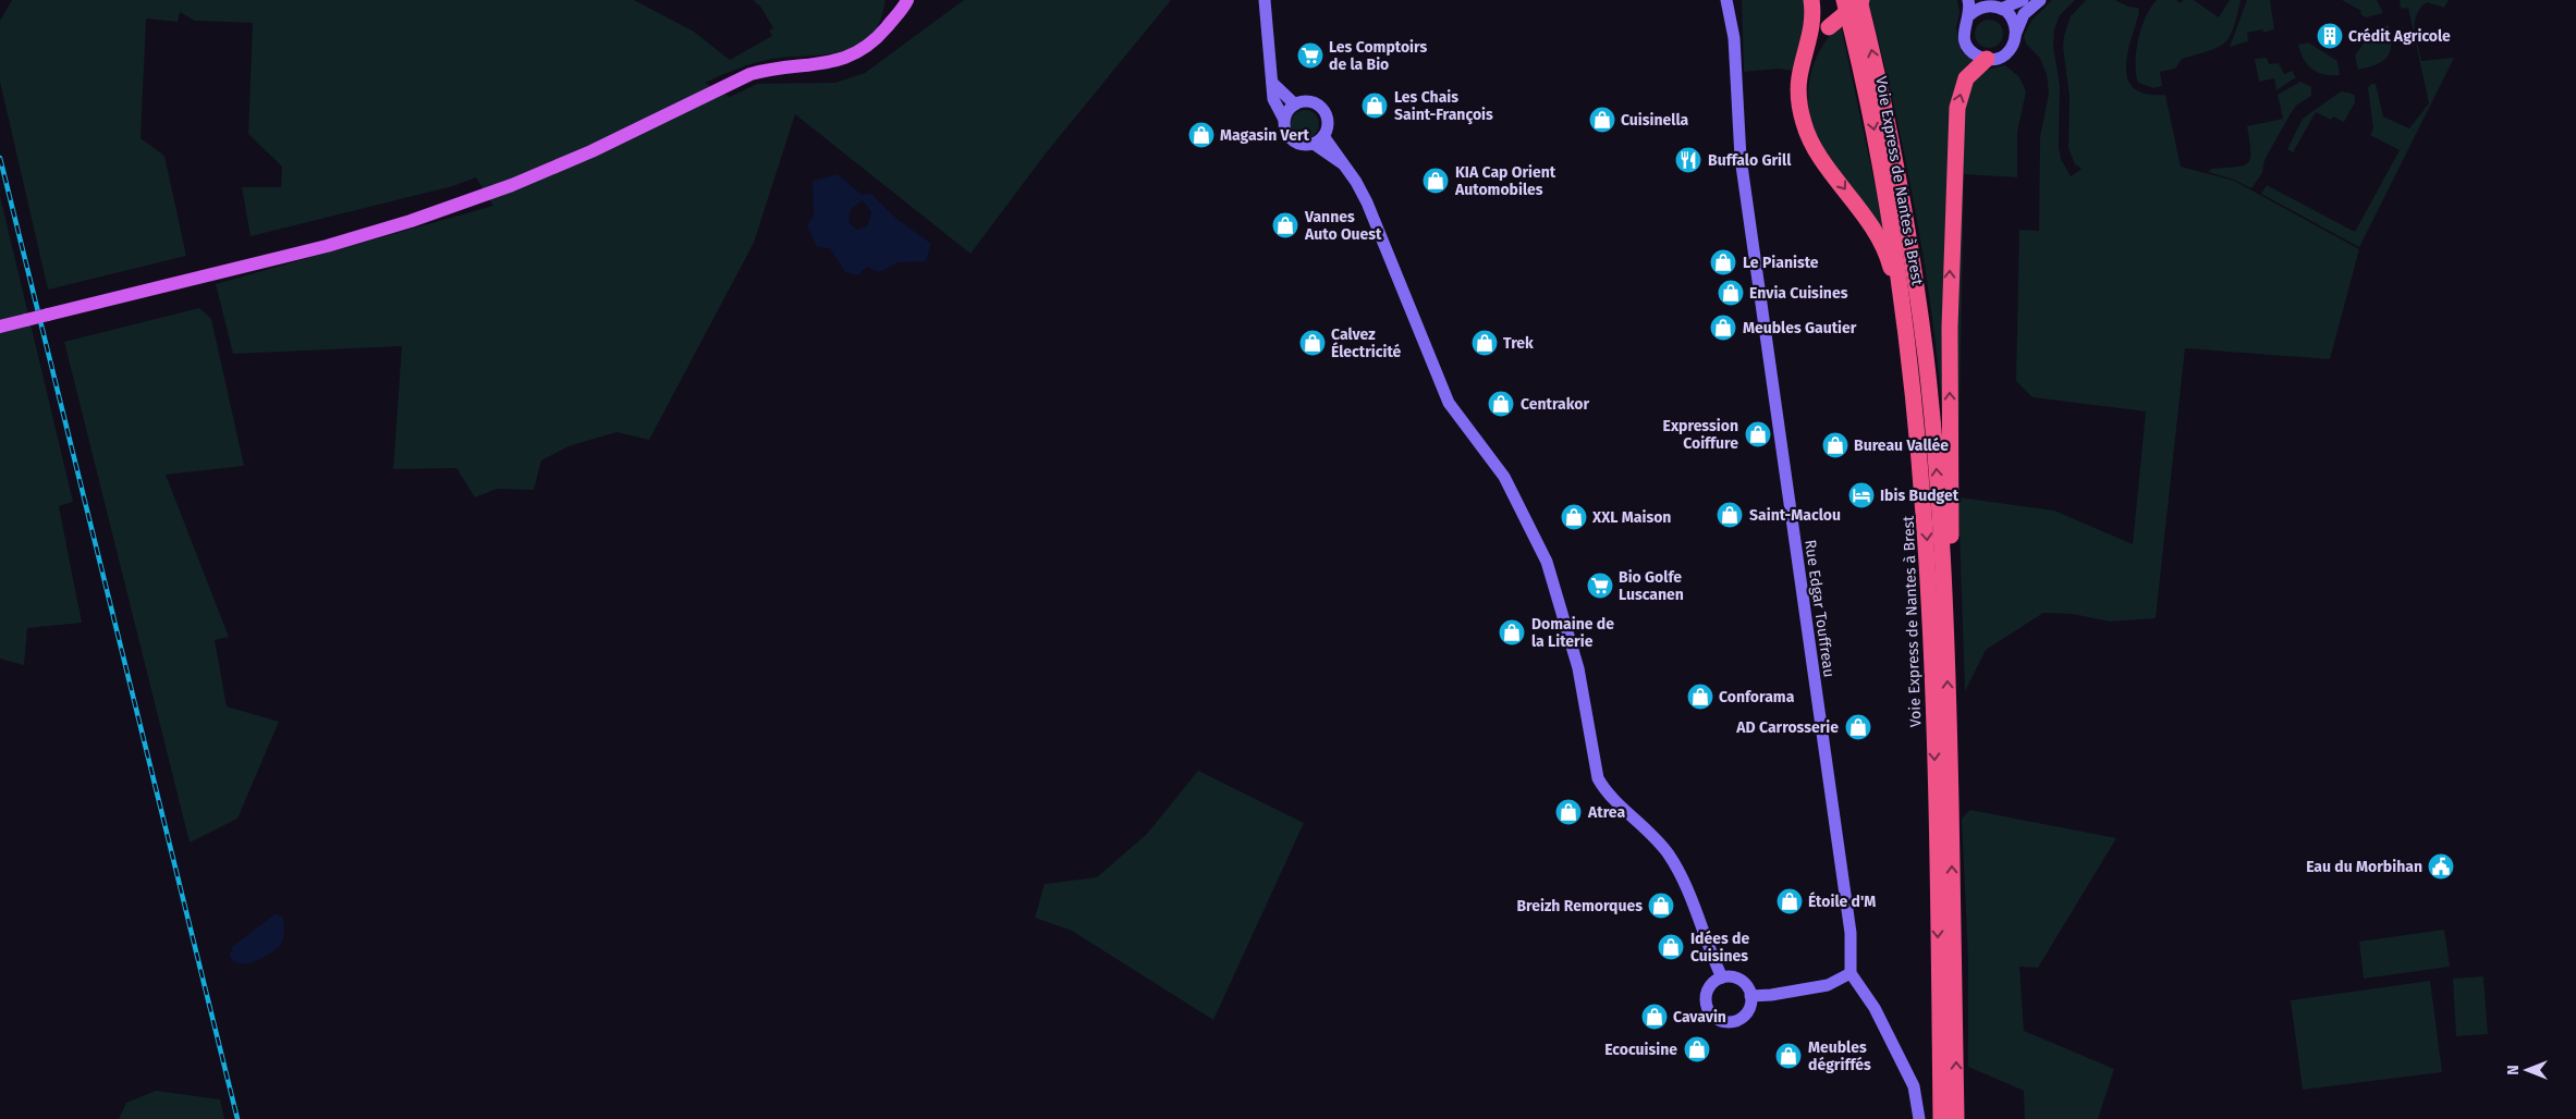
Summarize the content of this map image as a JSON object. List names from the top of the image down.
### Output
{
  "streets": {
    "highway": ["Voie Express de Nantes à Brest"],
    "street": ["Rue Edgar Touffreau"]
  },
  "places": {
    "building": ["Crédit Agricole"],
    "supermarket": ["Les Comptoirs de la Bio", "Bio Golfe Luscanen"],
    "shop": [
      "Les Chais Saint-François",
      "Cuisinella",
      "Magasin Vert",
      "KIA Cap Orient Automobiles",
      "Vannes Auto Ouest",
      "Le Pianiste",
      "Envia Cuisines",
      "Meubles Gautier",
      "Calvez Électricité",
      "Trek",
      "Centrakor",
      "Expression Coiffure",
      "Bureau Vallée",
      "Saint-Maclou",
      "XXL Maison",
      "Domaine de la Literie",
      "Conforama",
      "AD Carrosserie",
      "Atrea",
      "Étoile d'M",
      "Breizh Remorques",
      "Idées de Cuisines",
      "Cavavin",
      "Ecocuisine",
      "Meubles dégriffés"
    ],
    "restaurant": ["Buffalo Grill"],
    "hotel": ["Ibis Budget"],
    "public building": ["Eau du Morbihan"]
  },
  "north": "left"
}
